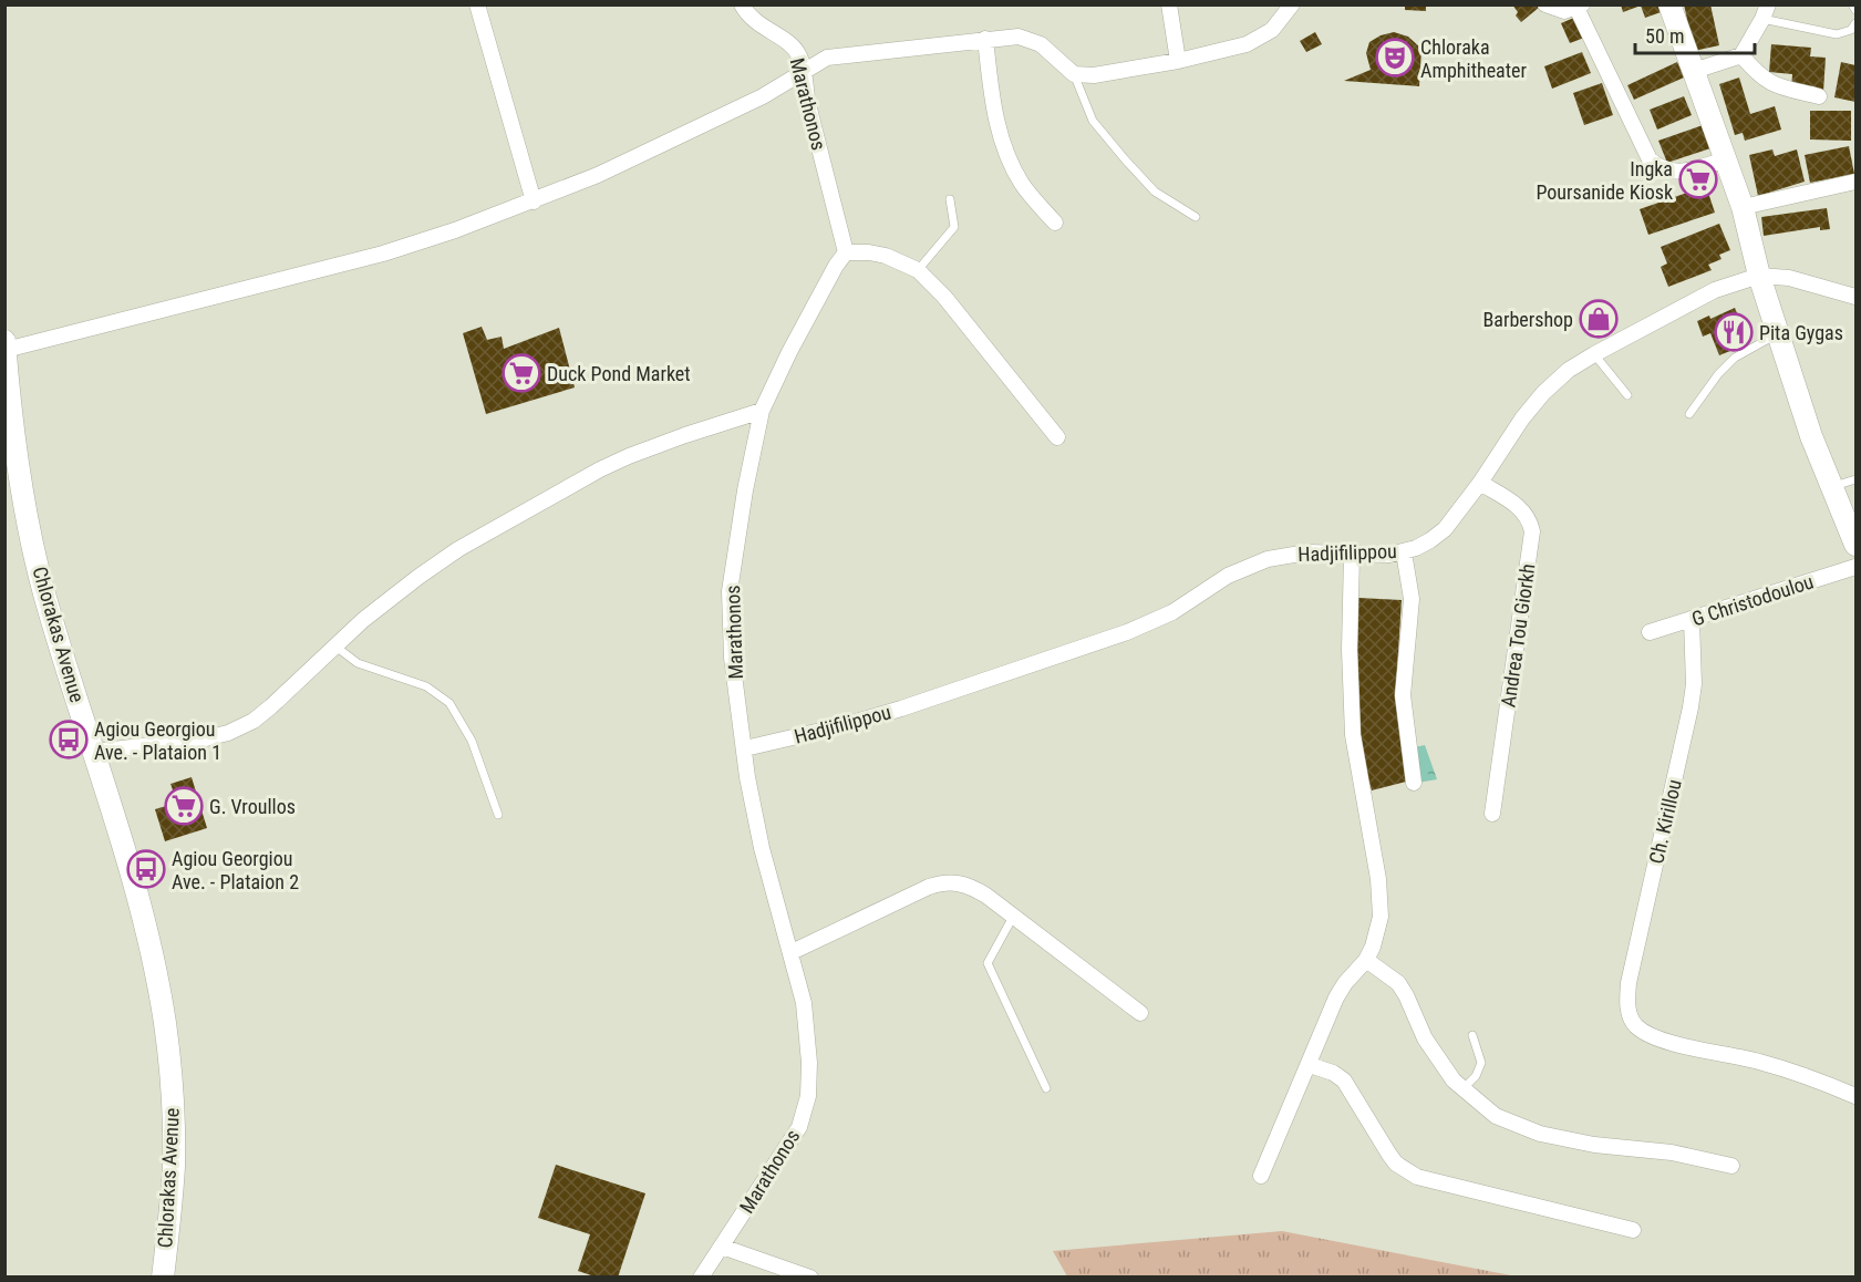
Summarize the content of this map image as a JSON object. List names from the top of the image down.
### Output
{
  "streets": {
    "main road": ["Chlorakas Avenue"],
    "street": [
      "Marathonos",
      "Hadjifilippou",
      "G Christodoulou",
      "Andrea Tou Giorkh",
      "Ch. Kirillou"
    ]
  },
  "crossings": [
    ["Marathonos", "Hadjifilippou"],
    ["Hadjifilippou", "Andrea Tou Giorkh"],
    ["G Christodoulou", "Ch. Kirillou"]
  ],
  "places": {
    "theatre": ["Chloraka Amphitheater"],
    "supermarket": ["Ingka Poursanide Kiosk", "Duck Pond Market", "G. Vroullos"],
    "shop": ["Barbershop"],
    "restaurant": ["Pita Gygas"],
    "bus stop": ["Agiou Georgiou Ave. - Plataion 1", "Agiou Georgiou Ave. - Plataion 2"]
  },
  "scale_bar": "50 m"
}
